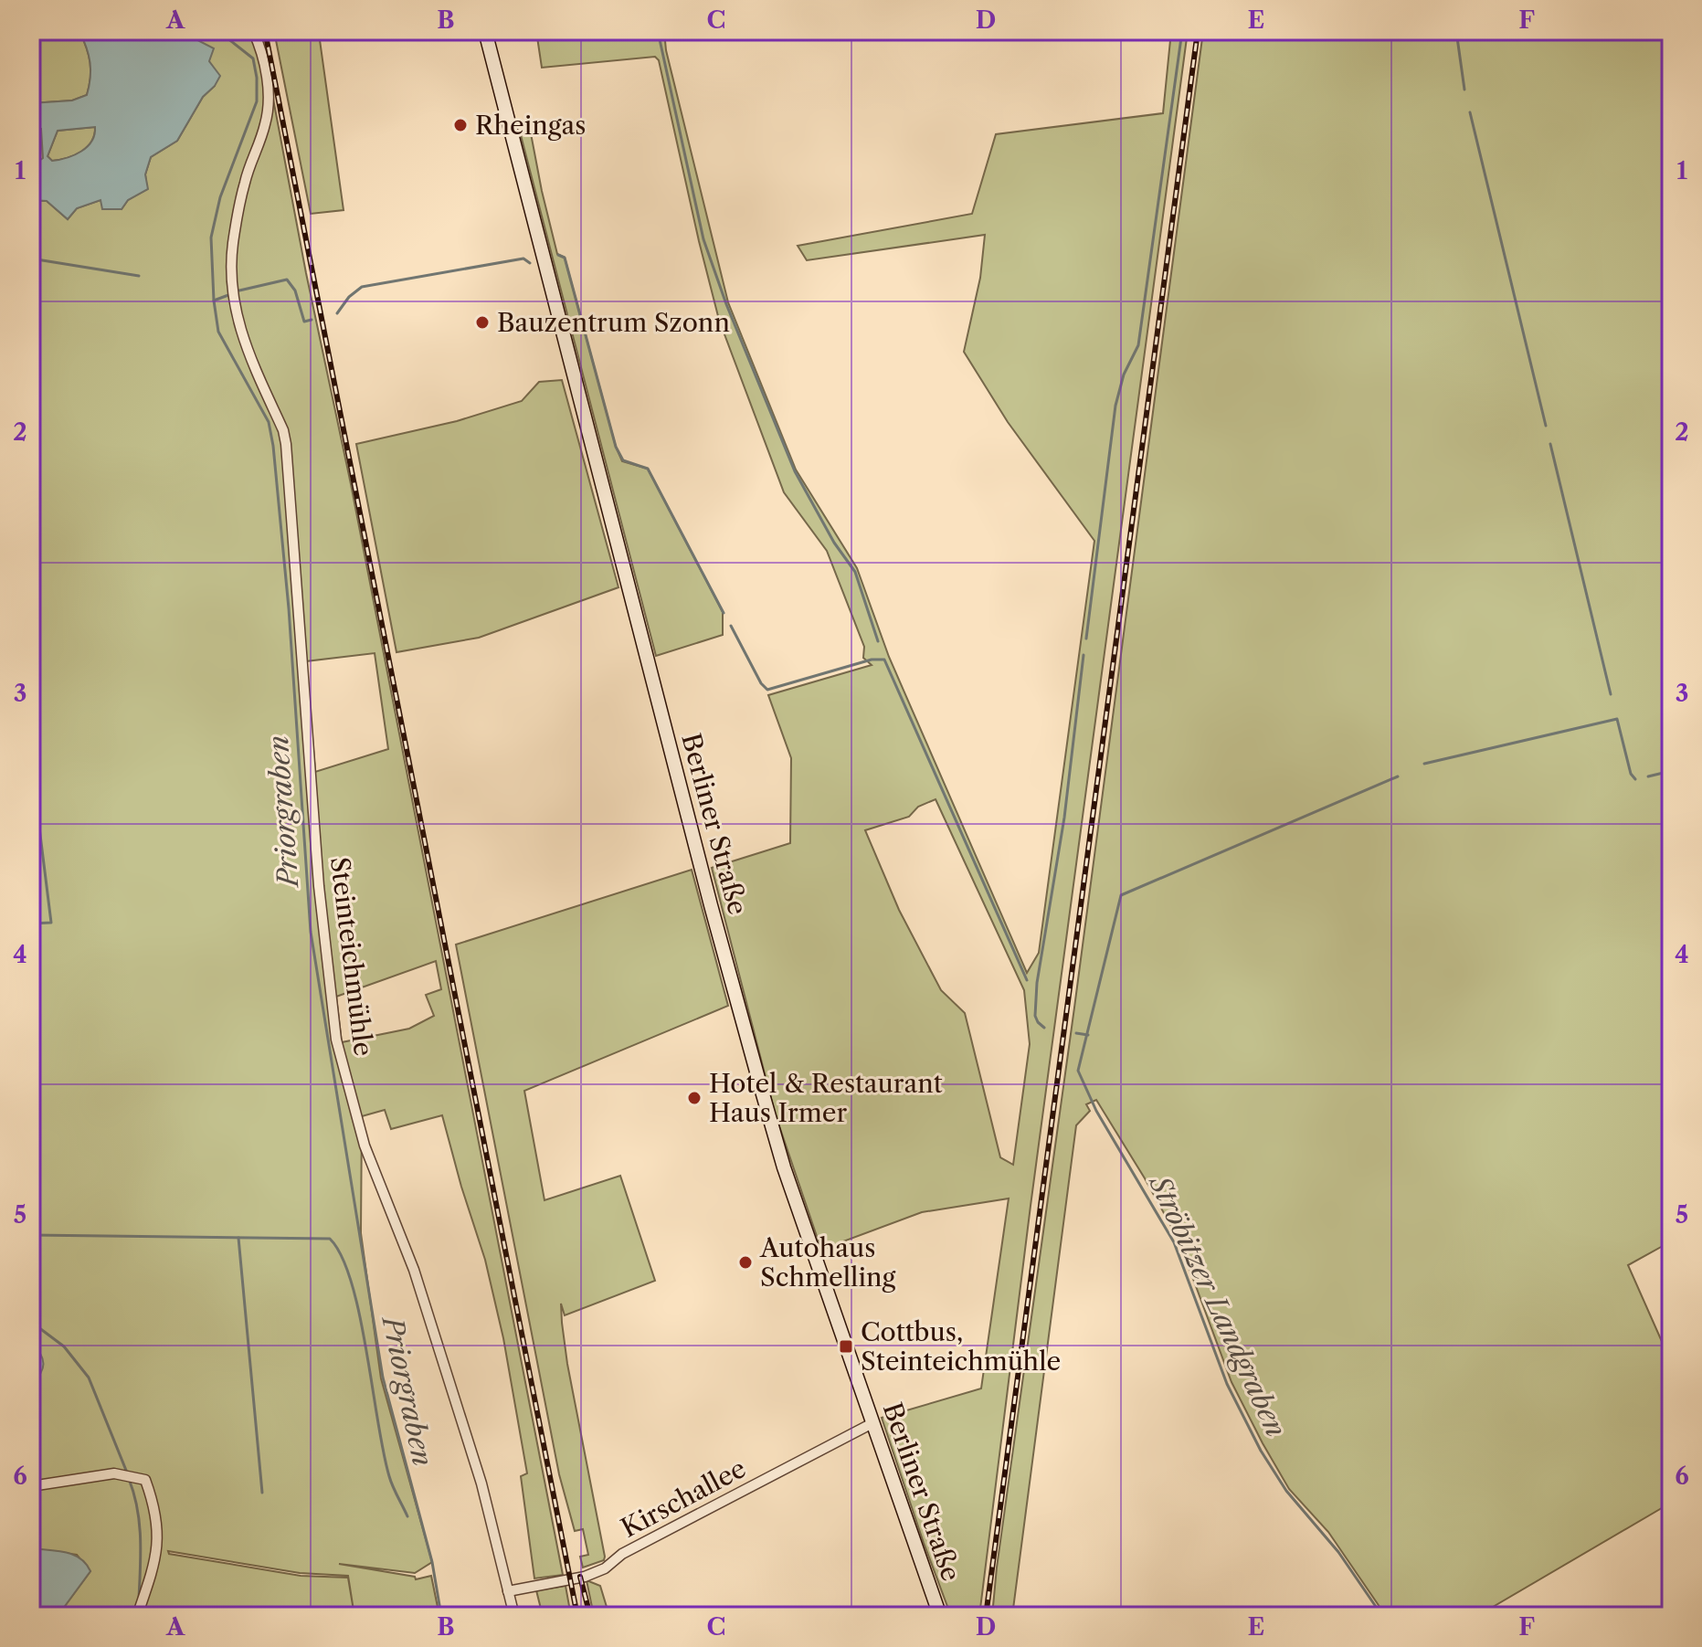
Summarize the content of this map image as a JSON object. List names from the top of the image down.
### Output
{
  "streets": {
    "main road": ["Berliner Straße"],
    "street": ["Steinteichmühle", "Kirschallee"]
  },
  "crossings": [
    ["Berliner Straße", "Kirschallee"],
    ["Steinteichmühle", "Kirschallee"]
  ],
  "water": ["Priorgraben", "Ströbitzer Landgraben"],
  "places": {
    "other": [
      "Rheingas",
      "Bauzentrum Szonn",
      "Hotel & Restaurant Haus Irmer",
      "Autohaus Schmelling"
    ],
    "transit": ["Cottbus, Steinteichmühle"]
  },
  "grid": {
    "columns": [
      "A",
      "B",
      "C",
      "D",
      "E",
      "F"
    ],
    "rows": [
      "1",
      "2",
      "3",
      "4",
      "5",
      "6"
    ]
  }
}
